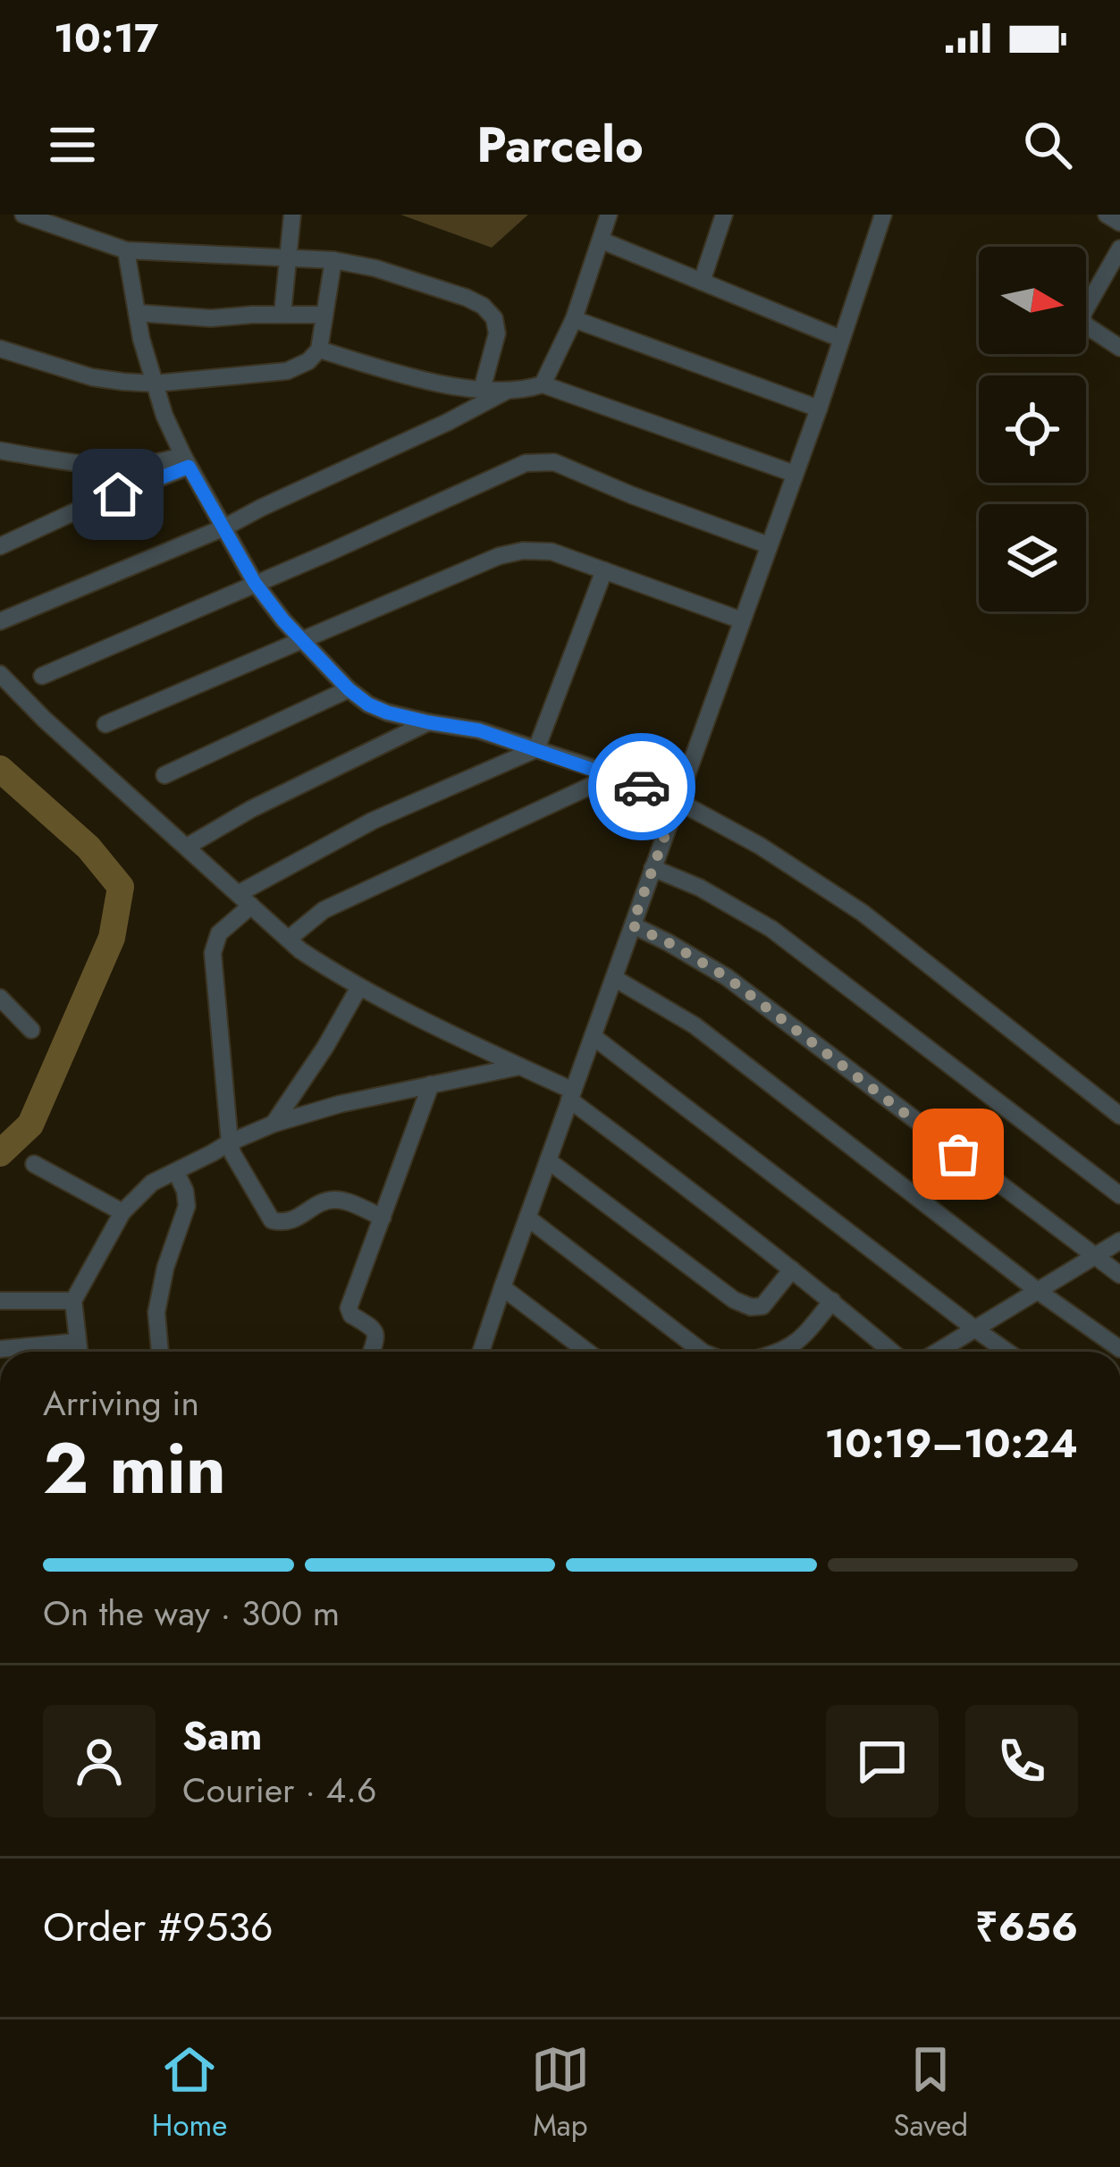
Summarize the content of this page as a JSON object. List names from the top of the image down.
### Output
{
  "north": "right",
  "page": {
    "status": "10:17",
    "header": "Parcelo",
    "heading": ["2 min", "Arriving in", "10:19–10:24"],
    "panel": [
      "Sam",
      "Courier · 4.6",
      "Order #9536",
      "₹656"
    ],
    "bar": "On the way · 300 m",
    "tabs": ["Home", "Map", "Saved"]
  }
}
